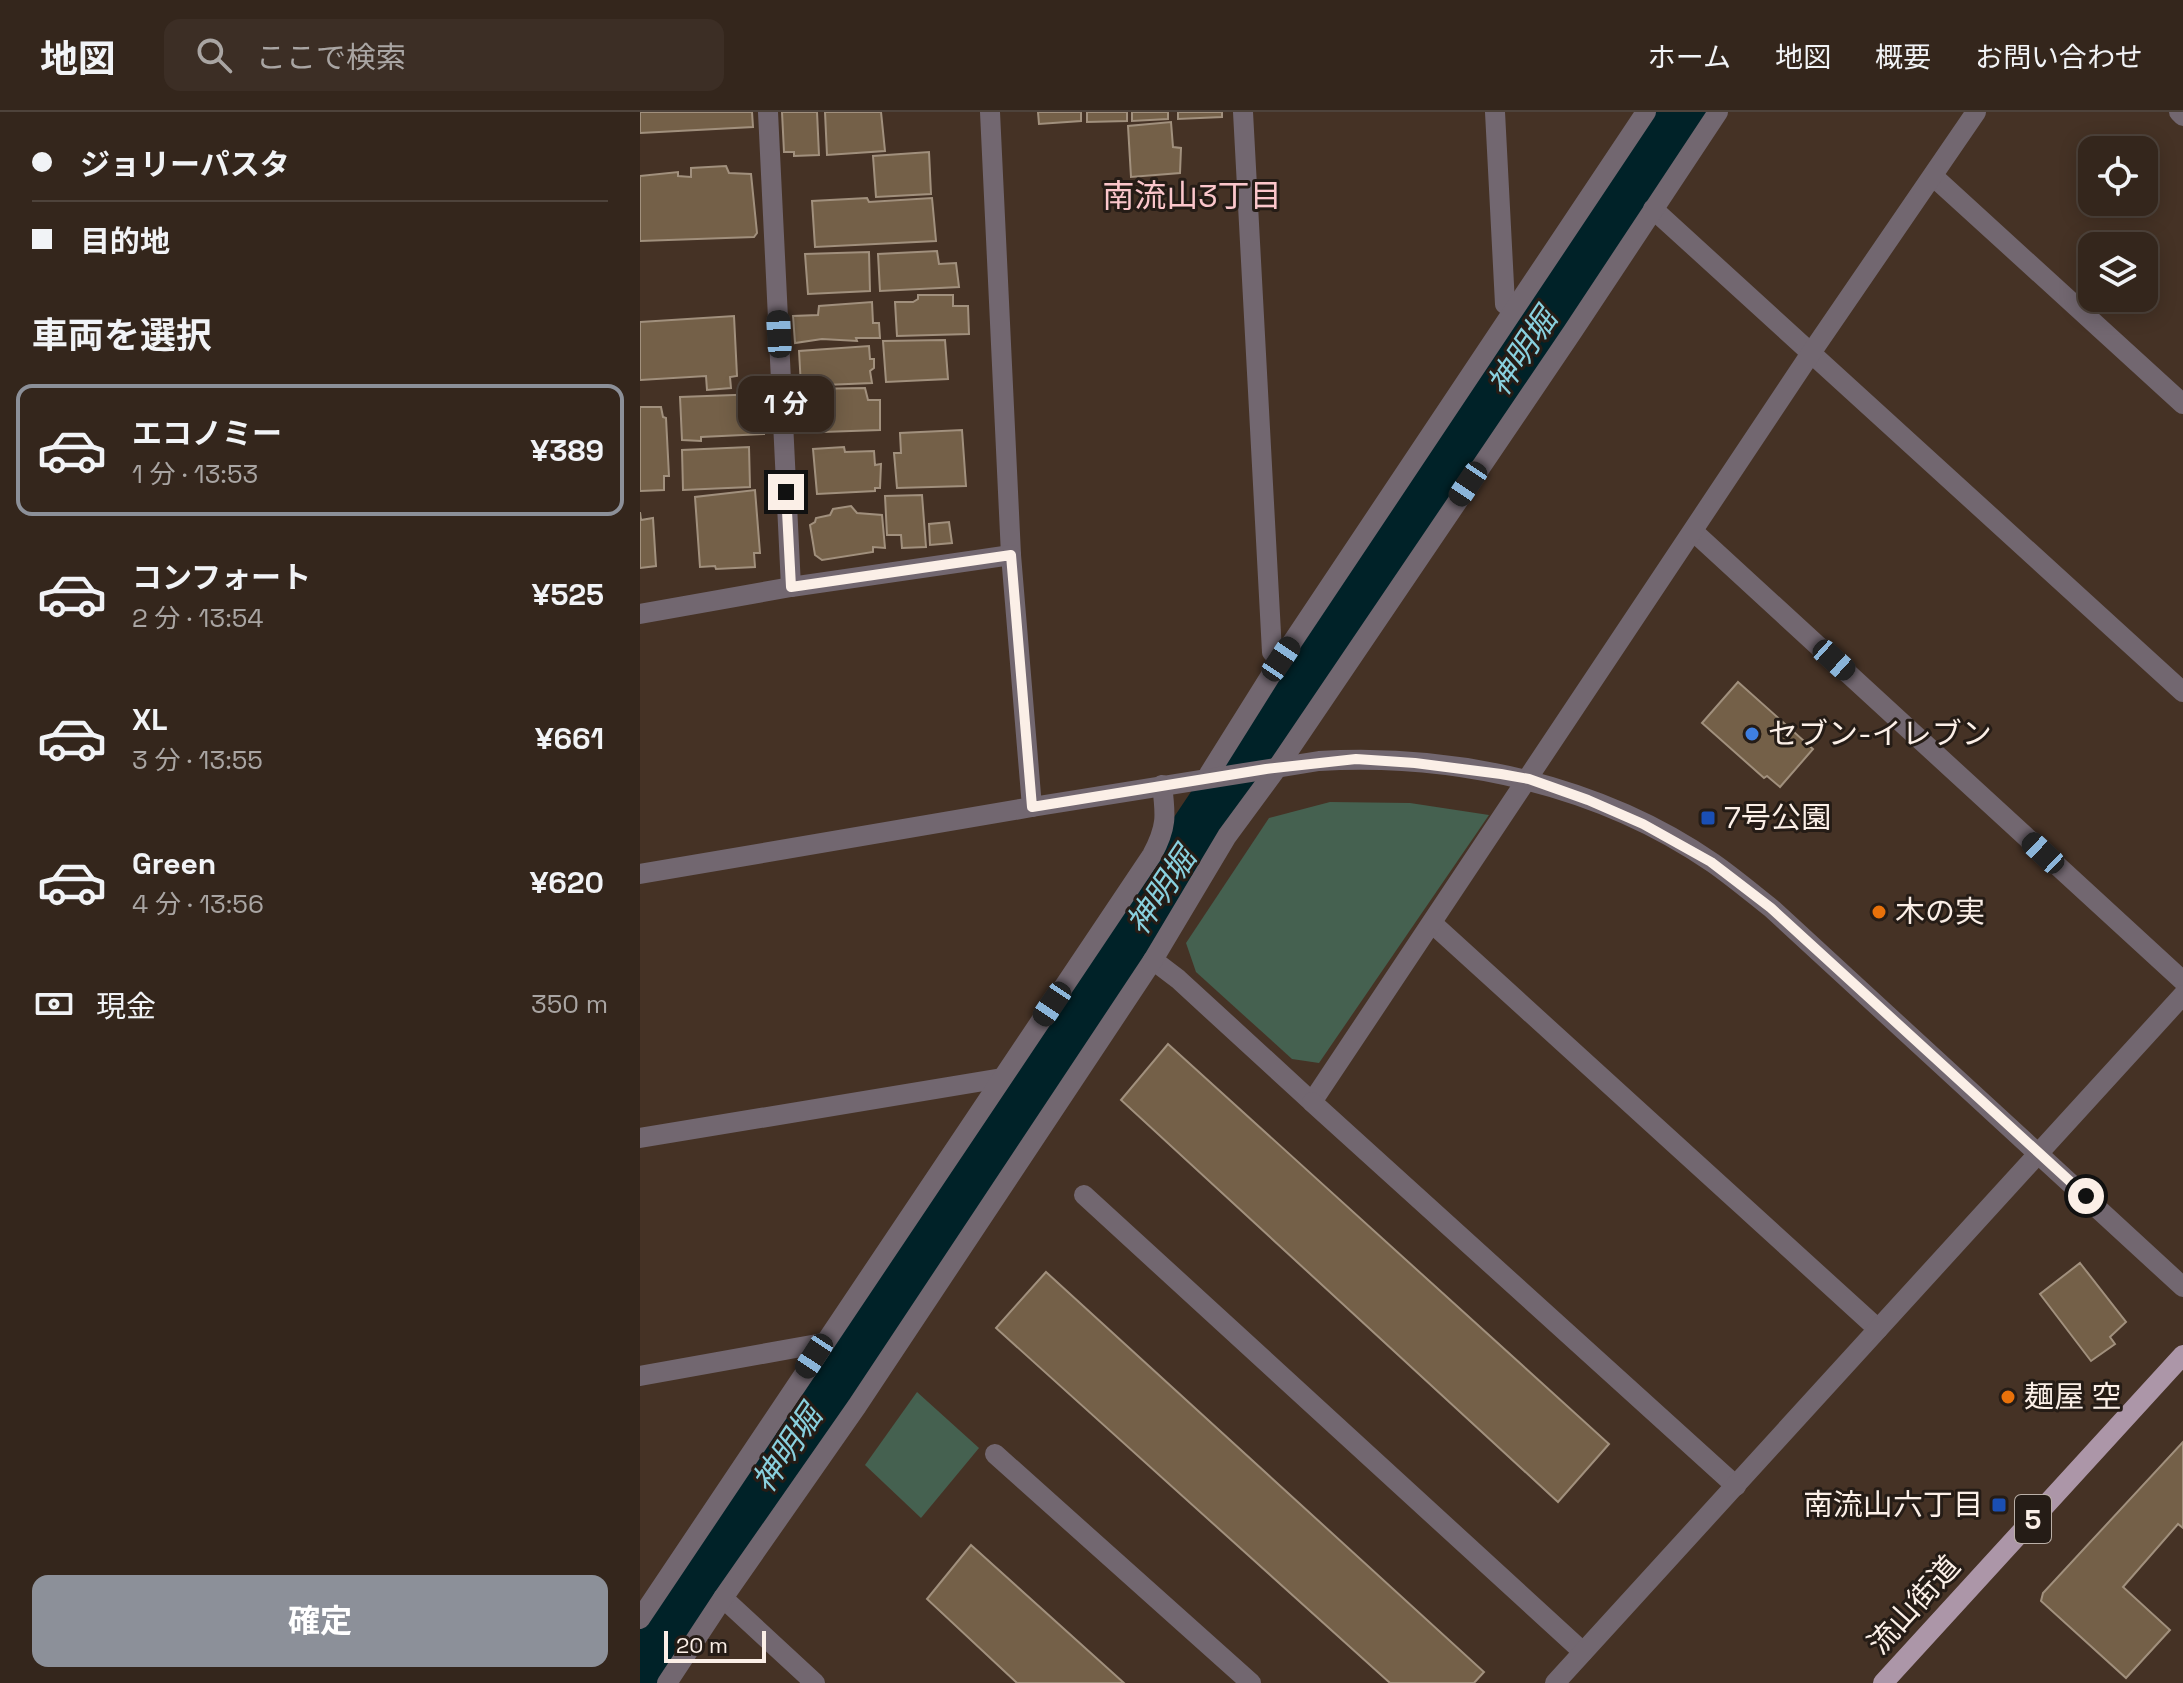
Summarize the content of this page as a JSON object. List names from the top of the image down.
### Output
{
  "streets": {
    "main road": ["5", "流山街道"]
  },
  "districts": ["南流山3丁目"],
  "water": ["神明堀"],
  "places": {
    "other": ["セブン-イレブン", "木の実", "麺屋 空"],
    "transit": ["7号公園", "南流山六丁目"]
  },
  "scale_bar": "20 m",
  "page": {
    "header": "地図",
    "search": "ここで検索",
    "nav": [
      "ホーム",
      "地図",
      "概要",
      "お問い合わせ"
    ],
    "banner": ["ジョリーパスタ", "目的地"],
    "heading": "車両を選択",
    "bubble": "1 分",
    "list": [
      {
        "name": "エコノミー",
        "note": "1 分 · 13:53",
        "value": "¥389"
      },
      {
        "name": "コンフォート",
        "note": "2 分 · 13:54",
        "value": "¥525"
      },
      {
        "name": "XL",
        "note": "3 分 · 13:55",
        "value": "¥661"
      },
      {
        "name": "Green",
        "note": "4 分 · 13:56",
        "value": "¥620"
      }
    ],
    "pay": ["現金", "350 m"],
    "buttons": "確定",
    "scale": "20 m"
  }
}
